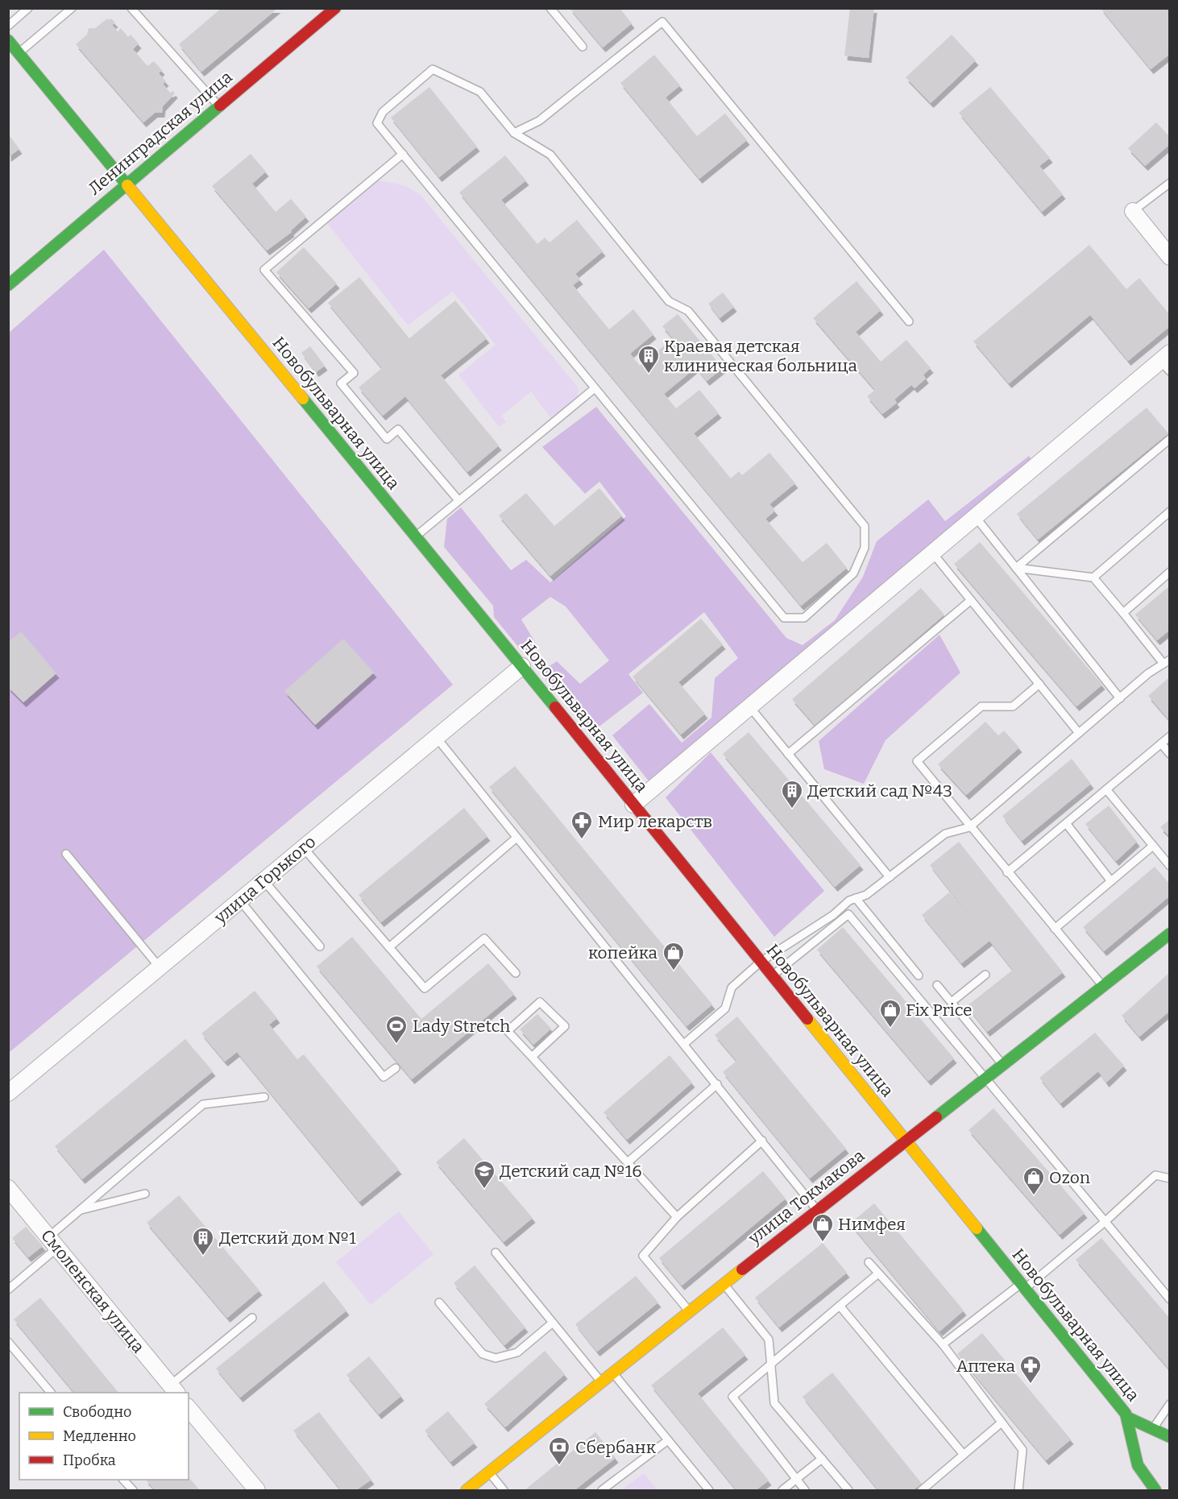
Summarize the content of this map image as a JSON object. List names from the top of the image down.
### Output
{
  "streets": {
    "street": [
      "Ленинградская улица",
      "Новобульварная улица",
      "улица Горького",
      "улица Токмакова",
      "Смоленская улица"
    ]
  },
  "crossings": [
    ["Ленинградская улица", "Новобульварная улица"],
    ["Новобульварная улица", "улица Горького"],
    ["Новобульварная улица", "улица Токмакова"]
  ],
  "places": {
    "building": ["Краевая детская клиническая больница", "Детский сад №43", "Детский дом №1"],
    "pharmacy": ["Мир лекарств", "Аптека"],
    "shop": [
      "копейка",
      "Fix Price",
      "Ozon",
      "Нимфея"
    ],
    "sports": ["Lady Stretch"],
    "school or university": ["Детский сад №16"],
    "bank": ["Сбербанк"]
  },
  "legend": ["Свободно", "Медленно", "Пробка"]
}
